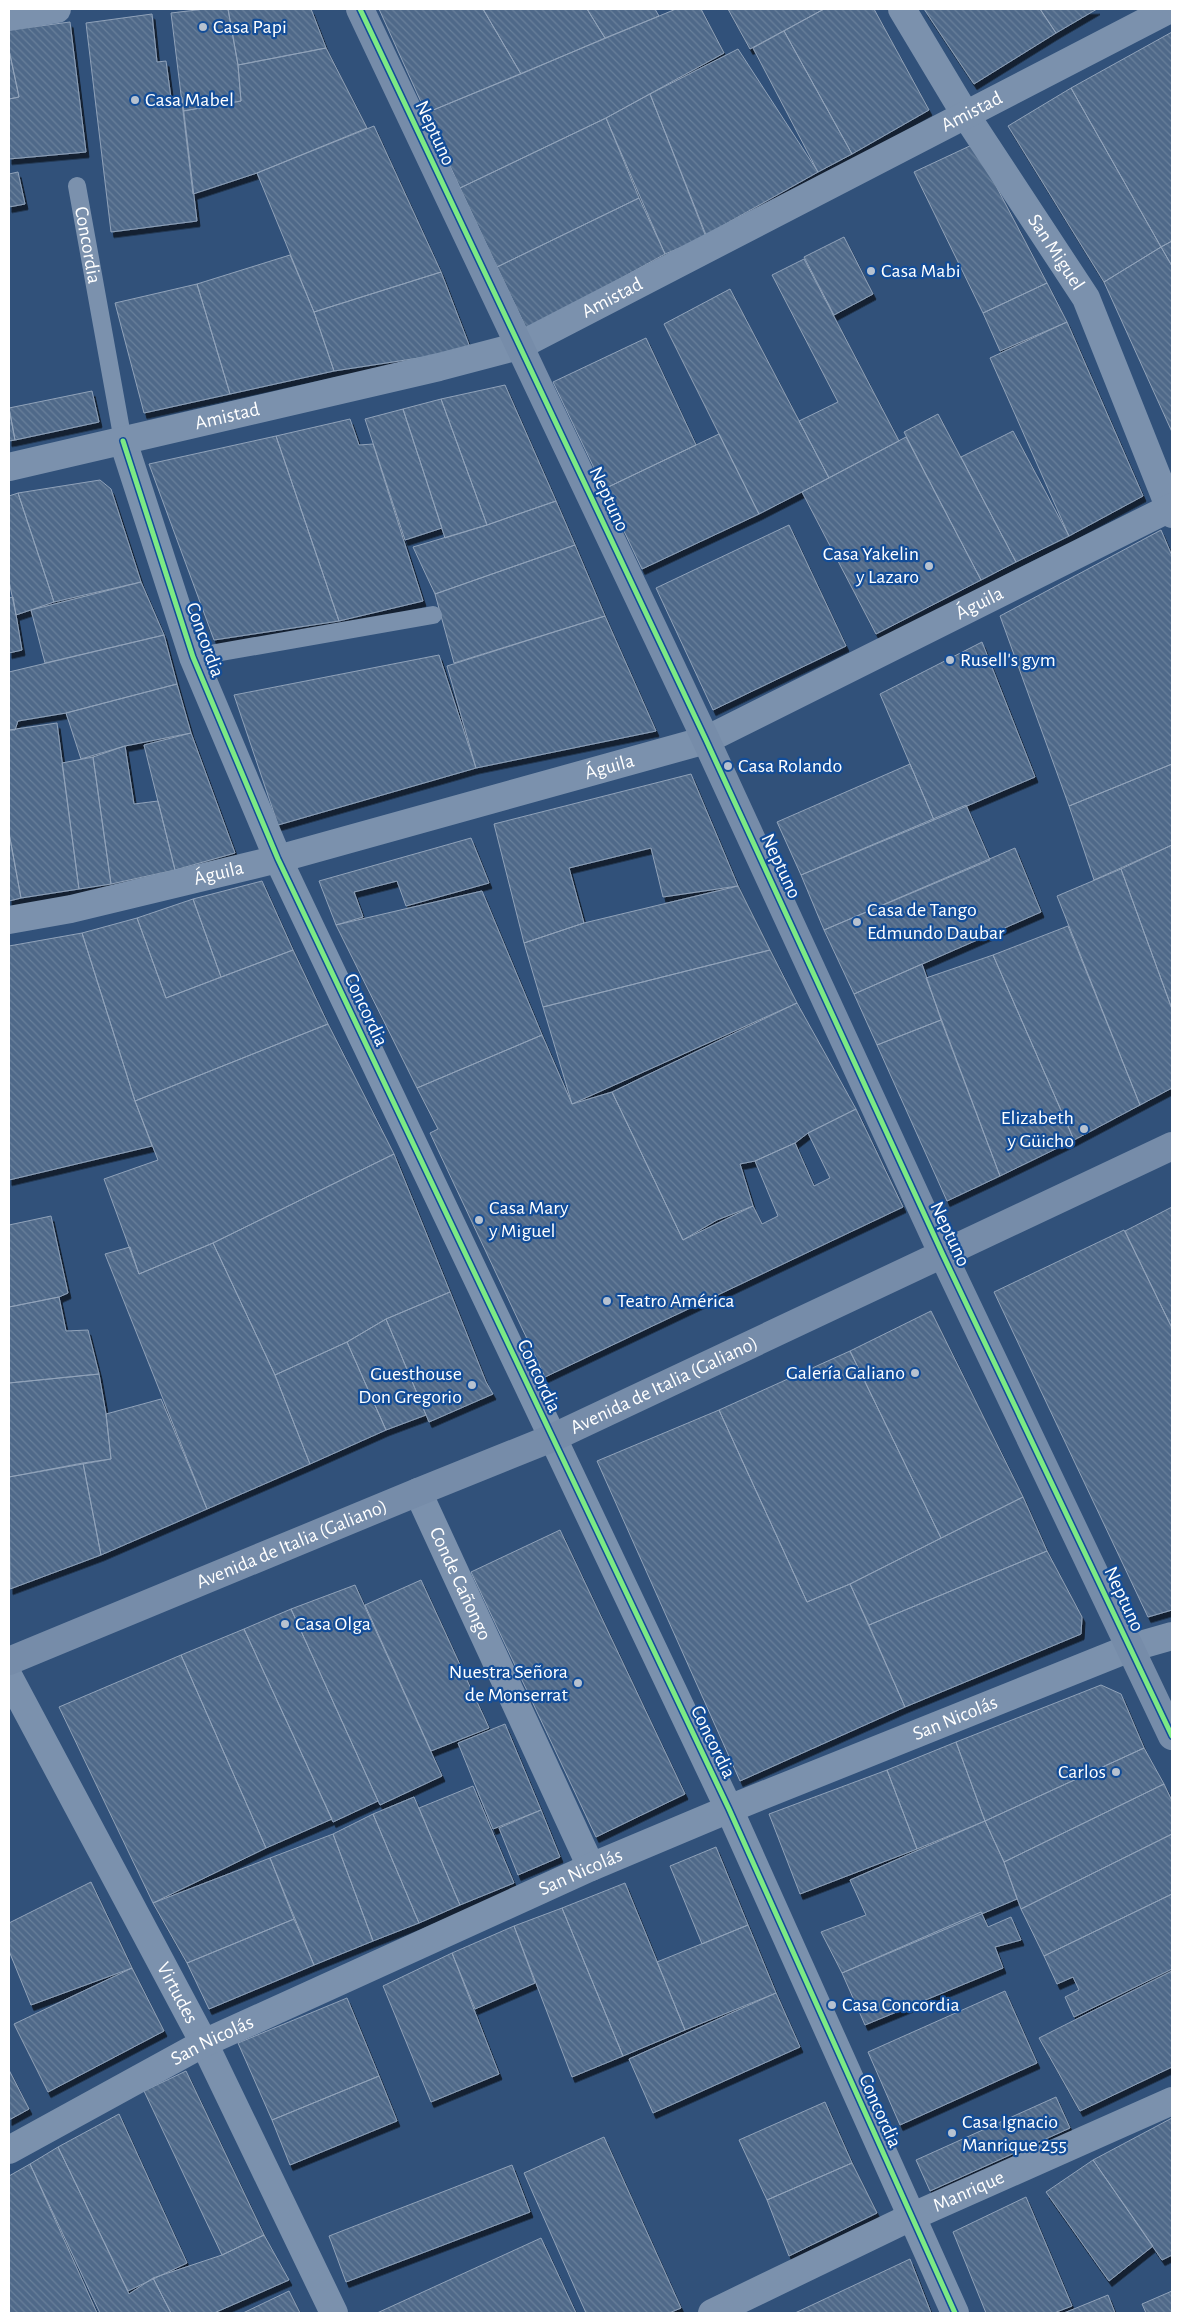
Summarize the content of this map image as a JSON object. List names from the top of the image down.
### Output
{
  "streets": {
    "street": [
      "Amistad",
      "Neptuno",
      "Concordia",
      "San Miguel",
      "Águila",
      "Avenida de Italia (Galiano)",
      "Conde Cañongo",
      "San Nicolás",
      "Virtudes",
      "Manrique"
    ]
  },
  "crossings": [
    ["Amistad", "Neptuno"],
    ["Amistad", "Concordia"],
    ["Amistad", "San Miguel"],
    ["Neptuno", "Águila"],
    ["Neptuno", "Avenida de Italia (Galiano)"],
    ["Neptuno", "San Nicolás"],
    ["Concordia", "Águila"],
    ["Concordia", "Avenida de Italia (Galiano)"],
    ["Concordia", "San Nicolás"],
    ["Concordia", "Manrique"],
    ["San Miguel", "Águila"],
    ["Avenida de Italia (Galiano)", "Conde Cañongo"],
    ["Conde Cañongo", "San Nicolás"],
    ["San Nicolás", "Virtudes"]
  ],
  "places": [
    "Casa Papi",
    "Casa Mabel",
    "Casa Mabi",
    "Casa Yakelin y Lazaro",
    "Rusell's gym",
    "Casa Rolando",
    "Casa de Tango Edmundo Daubar",
    "Elizabeth y Güicho",
    "Casa Mary y Miguel",
    "Teatro América",
    "Galería Galiano",
    "Guesthouse Don Gregorio",
    "Casa Olga",
    "Nuestra Señora de Monserrat",
    "Carlos",
    "Casa Concordia",
    "Casa Ignacio Manrique 255"
  ]
}
